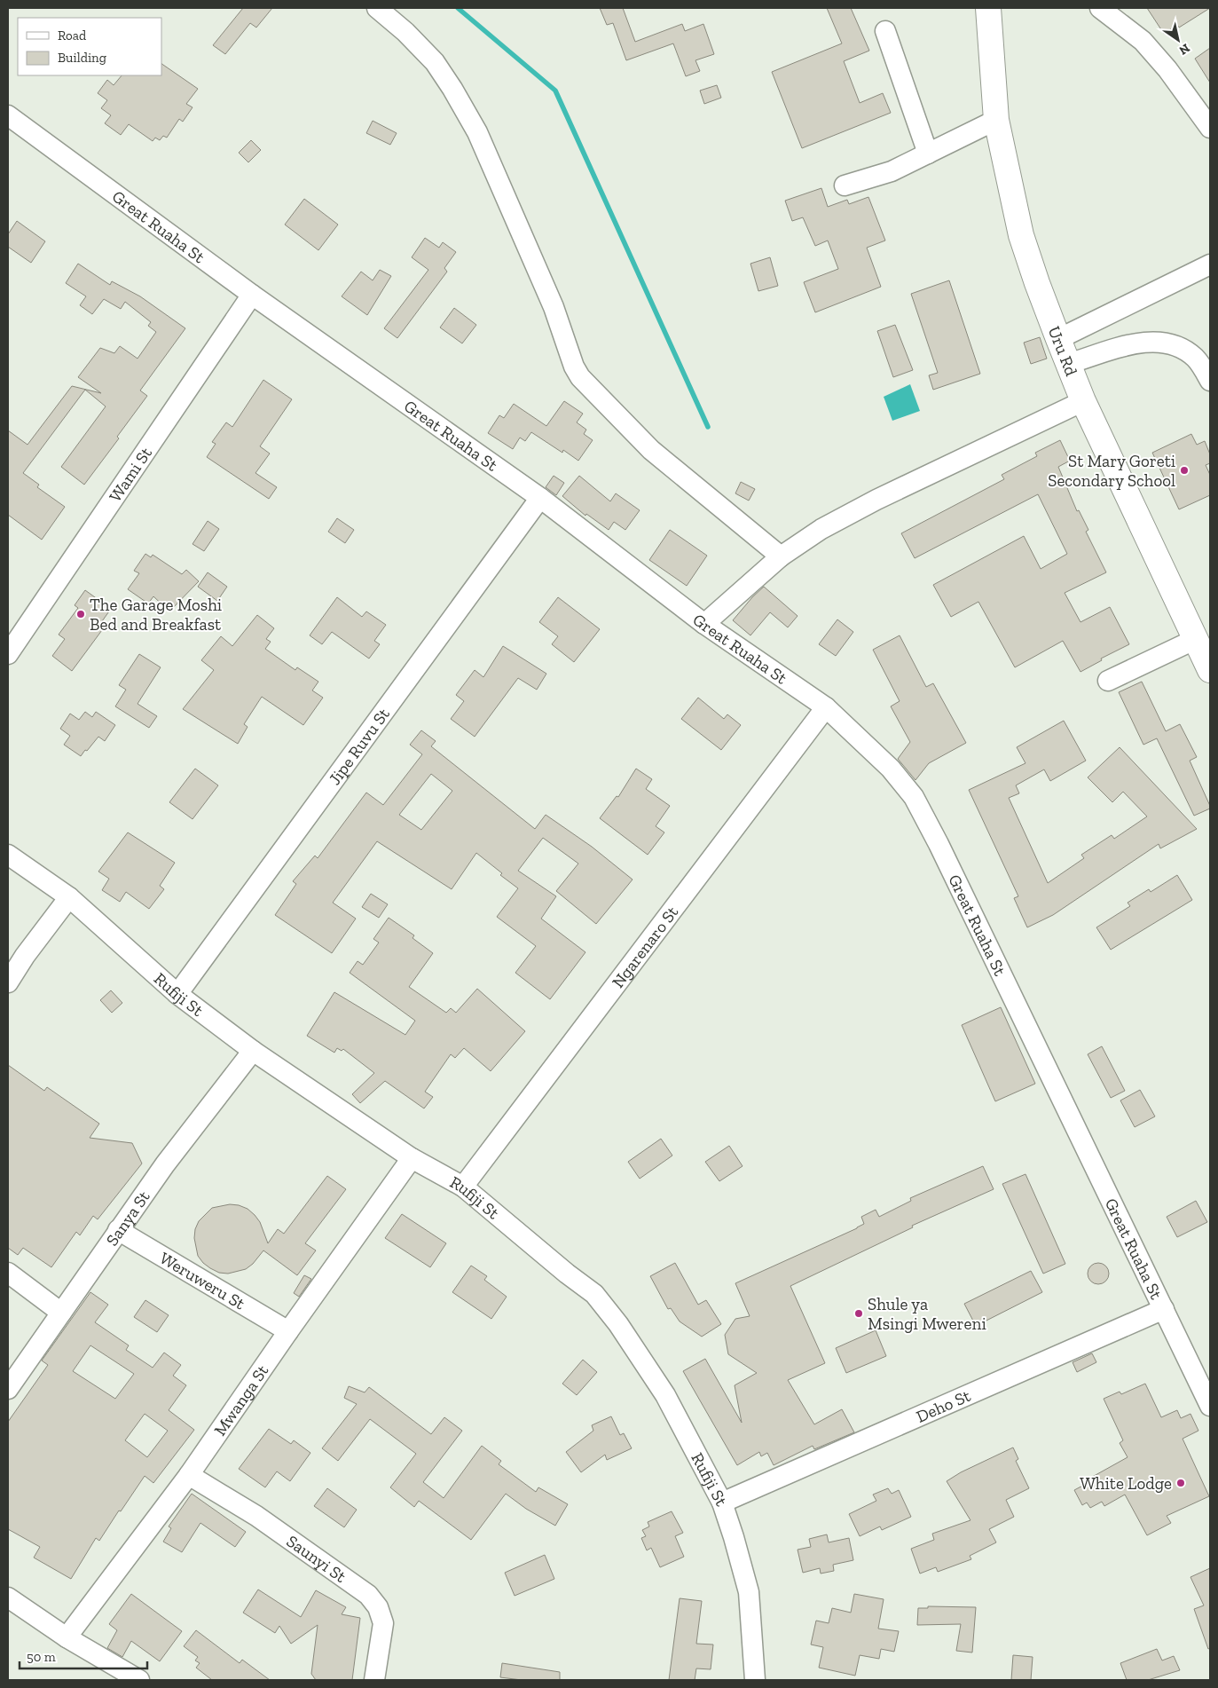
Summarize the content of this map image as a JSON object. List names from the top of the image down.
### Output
{
  "streets": {
    "street": [
      "Great Ruaha St",
      "Uru Rd",
      "Wami St",
      "Jipe Ruvu St",
      "Ngarenaro St",
      "Rufiji St",
      "Sanya St",
      "Weruweru St",
      "Mwanga St",
      "Deho St",
      "Saunyi St"
    ]
  },
  "crossings": [
    ["Great Ruaha St", "Wami St"],
    ["Great Ruaha St", "Jipe Ruvu St"],
    ["Great Ruaha St", "Ngarenaro St"],
    ["Great Ruaha St", "Deho St"],
    ["Jipe Ruvu St", "Rufiji St"],
    ["Ngarenaro St", "Rufiji St"],
    ["Rufiji St", "Sanya St"],
    ["Rufiji St", "Mwanga St"],
    ["Rufiji St", "Deho St"],
    ["Sanya St", "Weruweru St"],
    ["Weruweru St", "Mwanga St"],
    ["Mwanga St", "Saunyi St"]
  ],
  "places": [
    "St Mary Goreti Secondary School",
    "The Garage Moshi Bed and Breakfast",
    "Shule ya Msingi Mwereni",
    "White Lodge"
  ],
  "legend": ["Road", "Building"],
  "scale_bar": "50 m",
  "north": "bottom right"
}
